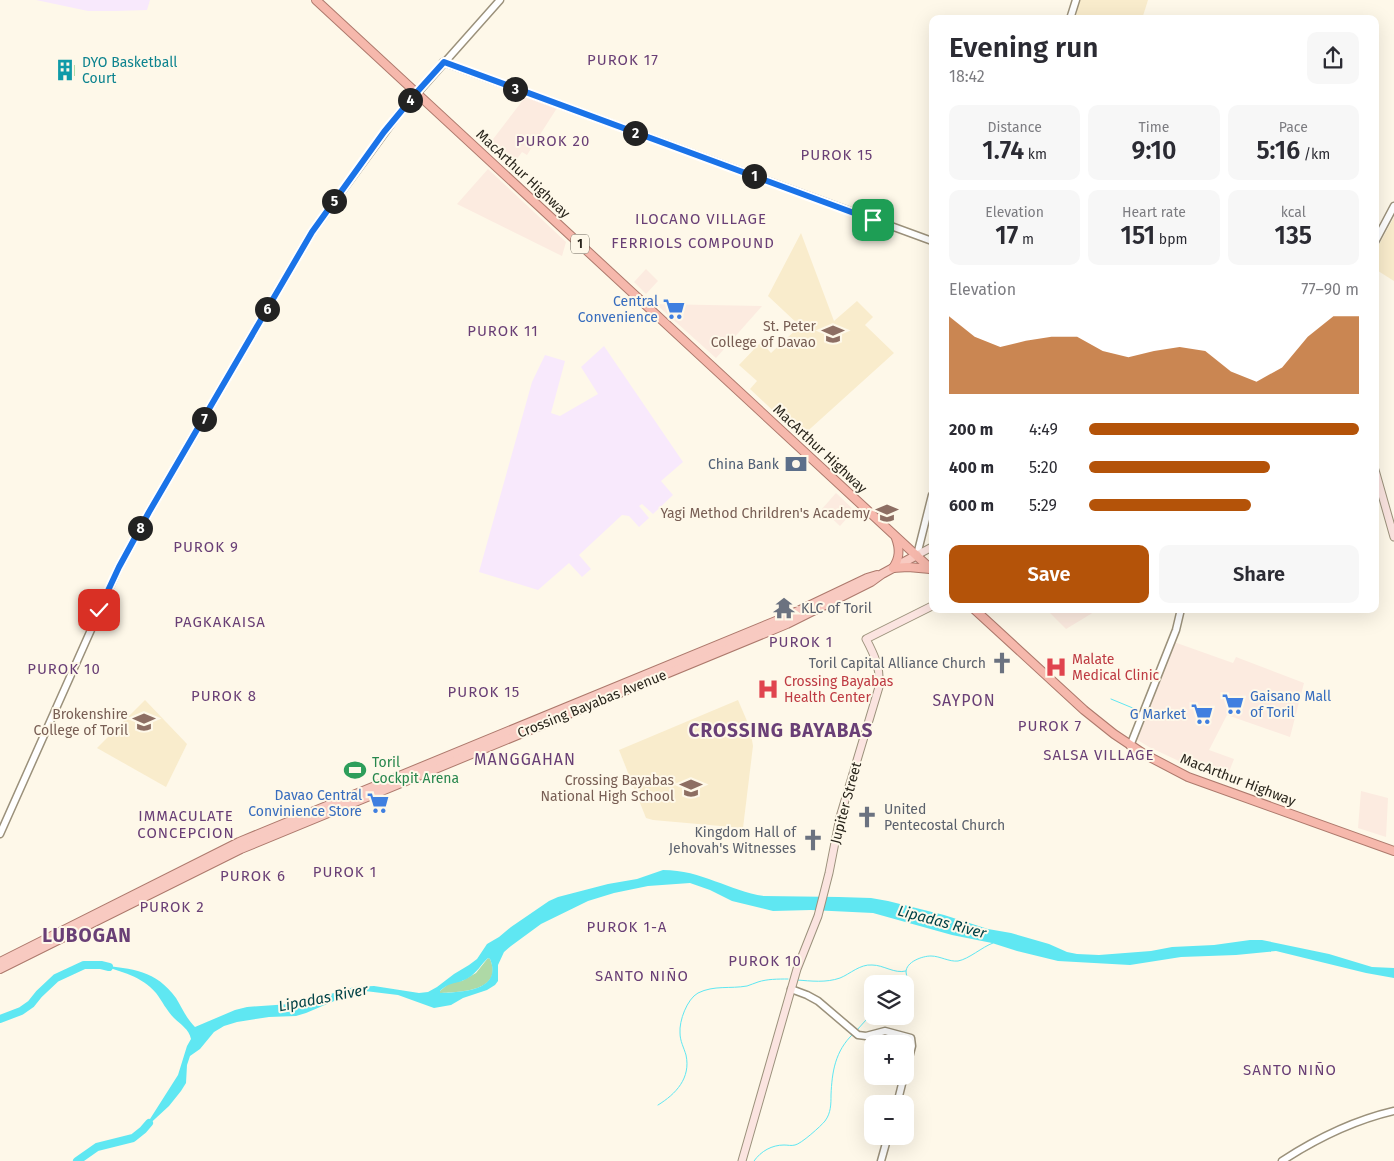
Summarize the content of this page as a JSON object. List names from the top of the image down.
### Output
{
  "streets": {
    "highway": ["MacArthur Highway", "1"],
    "main road": ["Crossing Bayabas Avenue", "Jupiter Street"]
  },
  "crossings": [
    ["MacArthur Highway", "Crossing Bayabas Avenue"]
  ],
  "districts": [
    "PUROK 17",
    "PUROK 20",
    "PUROK 15",
    "ILOCANO VILLAGE",
    "FERRIOLS COMPOUND",
    "PUROK 11",
    "PUROK 9",
    "PAGKAKAISA",
    "PUROK 1",
    "PUROK 10",
    "PUROK 15",
    "PUROK 8",
    "SAYPON",
    "PUROK 7",
    "CROSSING BAYABAS",
    "SALSA VILLAGE",
    "MANGGAHAN",
    "IMMACULATE CONCEPCION",
    "PUROK 1",
    "PUROK 6",
    "PUROK 2",
    "PUROK 1-A",
    "LUBOGAN",
    "PUROK 10",
    "SANTO NIÑO",
    "SANTO NIÑO"
  ],
  "water": ["Lipadas River"],
  "places": {
    "building": ["DYO Basketball Court"],
    "supermarket": [
      "Central Convenience",
      "Gaisano Mall of Toril",
      "G Market",
      "Davao Central Convinience Store"
    ],
    "school or university": [
      "St. Peter College of Davao",
      "Yagi Method Chrildren's Academy",
      "Brokenshire College of Toril",
      "Crossing Bayabas National High School"
    ],
    "bank": ["China Bank"],
    "temple": ["KLC of Toril"],
    "church": ["Toril Capital Alliance Church", "United Pentecostal Church", "Kingdom Hall of Jehovah's Witnesses"],
    "hospital": ["Malate Medical Clinic", "Crossing Bayabas Health Center"],
    "sports": ["Toril Cockpit Arena"]
  },
  "page": {
    "heading": ["Evening run", "18:42"],
    "pins": [
      "3",
      "4",
      "2",
      "1",
      "5",
      "6",
      "7",
      "8"
    ],
    "stats": [
      ["Distance", "1.74 km"],
      ["Time", "9:10"],
      ["Pace", "5:16 /km"],
      ["Elevation", "17 m"],
      ["Heart rate", "151 bpm"],
      ["kcal", "135"]
    ],
    "chart": ["Elevation", "77–90 m"],
    "list": [
      {
        "name": "200 m",
        "note": "4:49"
      },
      {
        "name": "400 m",
        "note": "5:20"
      },
      {
        "name": "600 m",
        "note": "5:29"
      }
    ],
    "buttons": ["Save", "Share"],
    "map_buttons": ["+", "−"]
  }
}
